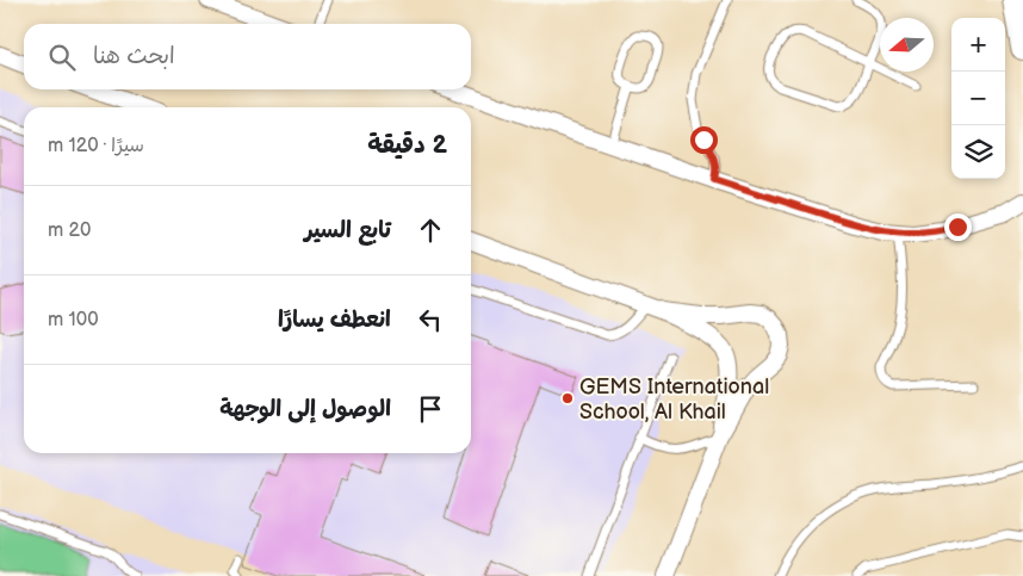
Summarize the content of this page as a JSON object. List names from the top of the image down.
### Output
{
  "places": ["GEMS International School, Al Khail"],
  "north": "left",
  "page": {
    "map_buttons": ["+", "−"],
    "search": "ابحث هنا",
    "heading": ["2 دقيقة", "سيرًا · 120 m"],
    "list": [
      ["تابع السير", "20 m"],
      ["انعطف يسارًا", "100 m"],
      "الوصول إلى الوجهة"
    ]
  }
}
